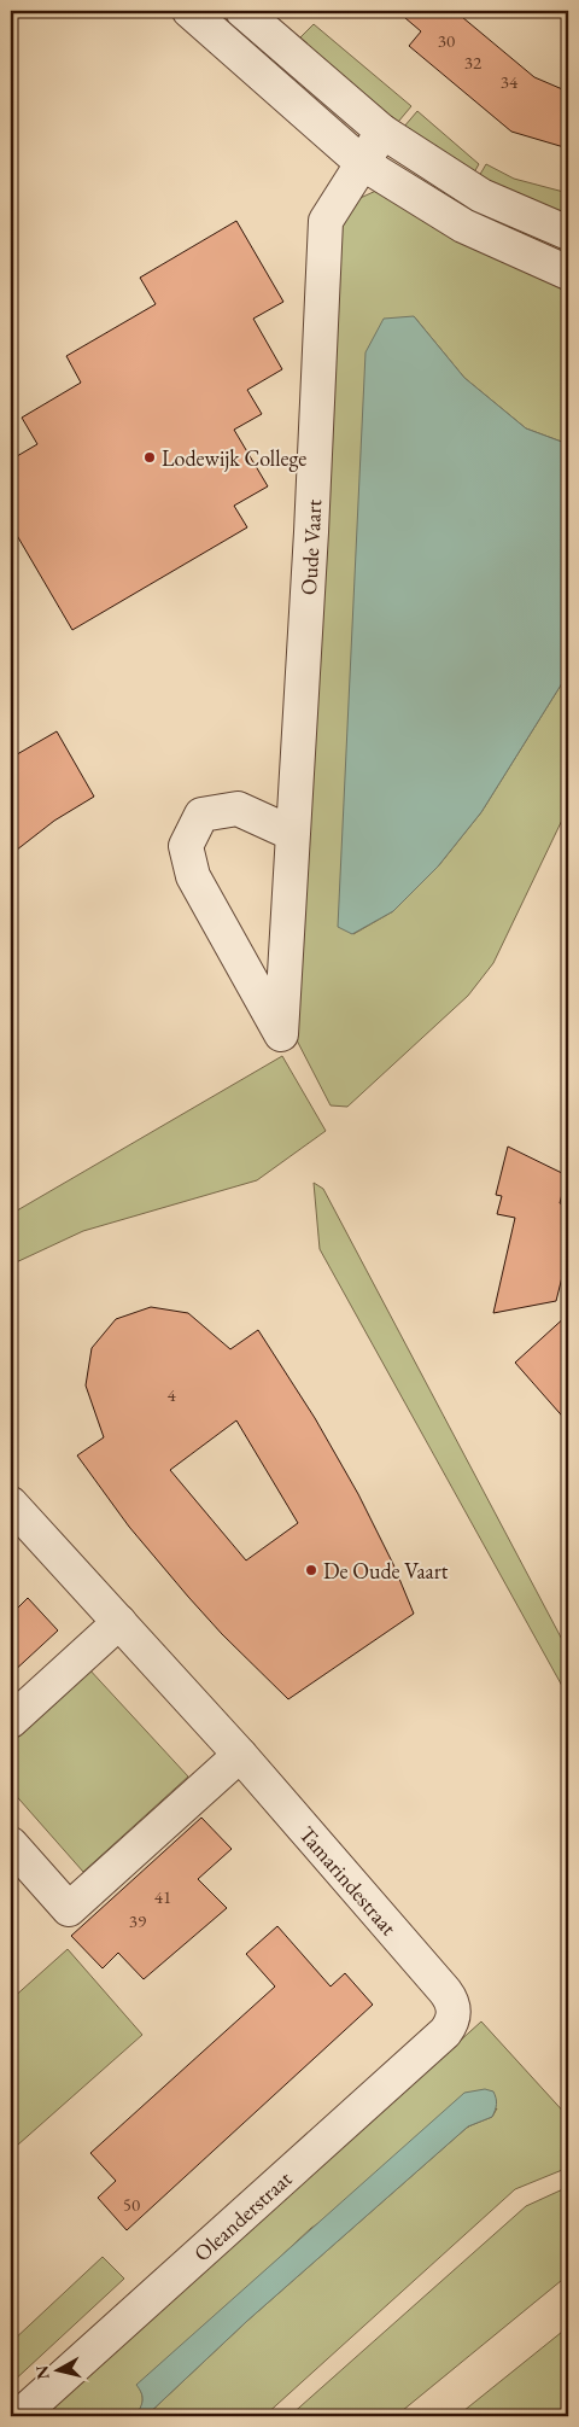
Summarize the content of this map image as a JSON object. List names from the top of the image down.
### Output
{
  "streets": {
    "street": ["Oude Vaart", "Tamarindestraat", "Oleanderstraat"]
  },
  "crossings": [
    ["Tamarindestraat", "Oleanderstraat"]
  ],
  "places": ["Lodewijk College", "De Oude Vaart"],
  "house_numbers": [
    "30",
    "32",
    "34",
    "4",
    "41",
    "39",
    "50"
  ],
  "north": "left"
}
